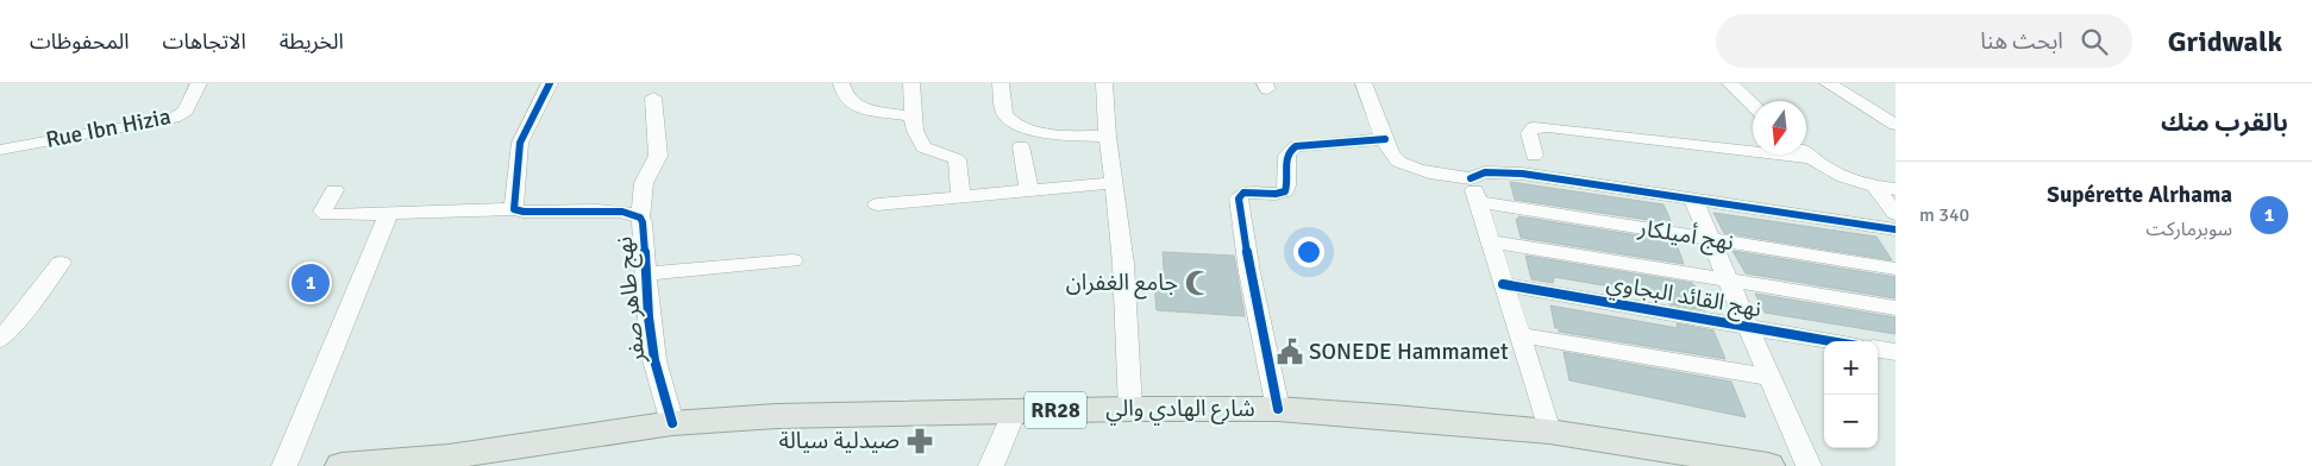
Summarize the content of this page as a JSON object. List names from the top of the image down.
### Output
{
  "streets": {
    "main road": ["شارع الهادي والي", "RR28"],
    "street": [
      "Rue Ibn Hizia",
      "نهج أميلكار",
      "نهج القائد البجاوي",
      "نهج طاهر صفر"
    ]
  },
  "crossings": [
    ["نهج طاهر صفر", "شارع الهادي والي"]
  ],
  "places": {
    "mosque": ["جامع الغفران"],
    "public building": ["SONEDE Hammamet"],
    "pharmacy": ["صيدلية سيالة"]
  },
  "north": "bottom",
  "page": {
    "header": "Gridwalk",
    "search": "ابحث هنا",
    "nav": ["الخريطة", "الاتجاهات", "المحفوظات"],
    "heading": "بالقرب منك",
    "list": [
      {
        "mark": "1",
        "name": "Supérette Alrhama",
        "note": "سوبرماركت",
        "value": "340 m"
      }
    ],
    "pins": "1",
    "map_buttons": ["+", "−"]
  }
}
